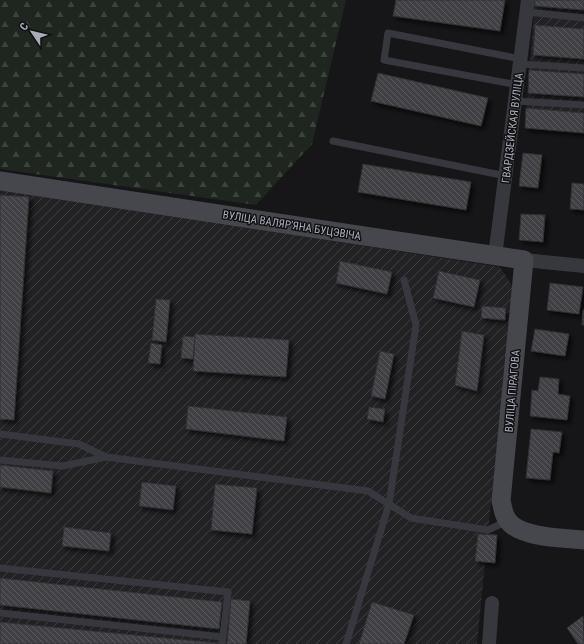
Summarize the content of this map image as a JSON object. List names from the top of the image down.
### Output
{
  "streets": {
    "street": ["ГВАРДЗЕЙСКАЯ ВУЛІЦА", "ВУЛІЦА ВАЛЯР'ЯНА БУЦЭВІЧА", "ВУЛІЦА ПІРАГОВА"]
  },
  "crossings": [
    ["ГВАРДЗЕЙСКАЯ ВУЛІЦА", "ВУЛІЦА ВАЛЯР'ЯНА БУЦЭВІЧА"],
    ["ВУЛІЦА ВАЛЯР'ЯНА БУЦЭВІЧА", "ВУЛІЦА ПІРАГОВА"]
  ],
  "north": "top left"
}
